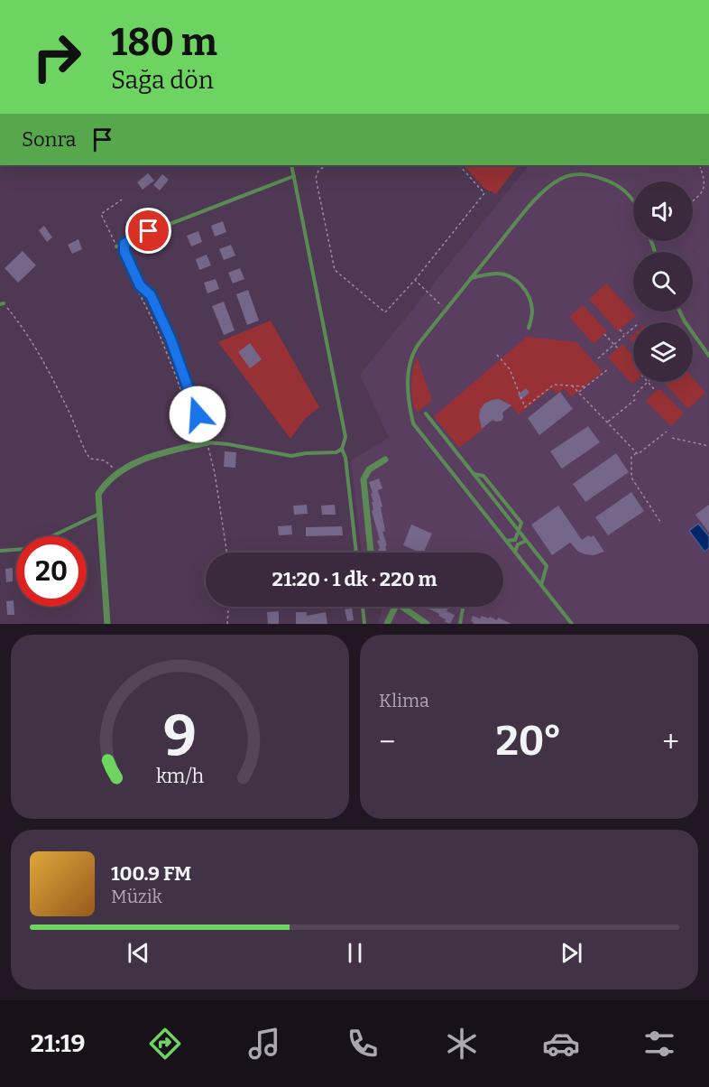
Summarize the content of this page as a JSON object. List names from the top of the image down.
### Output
{
  "page": {
    "turn": ["180 m", "Sağa dön"],
    "then": "Sonra",
    "limit": "20",
    "trip": "21:20 · 1 dk · 220 m",
    "tile": "Klima",
    "heat": ["−", "20°", "+"],
    "song": ["100.9 FM", "Müzik"],
    "tabs": "21:19",
    "gauge": ["9", "km/h"]
  }
}
